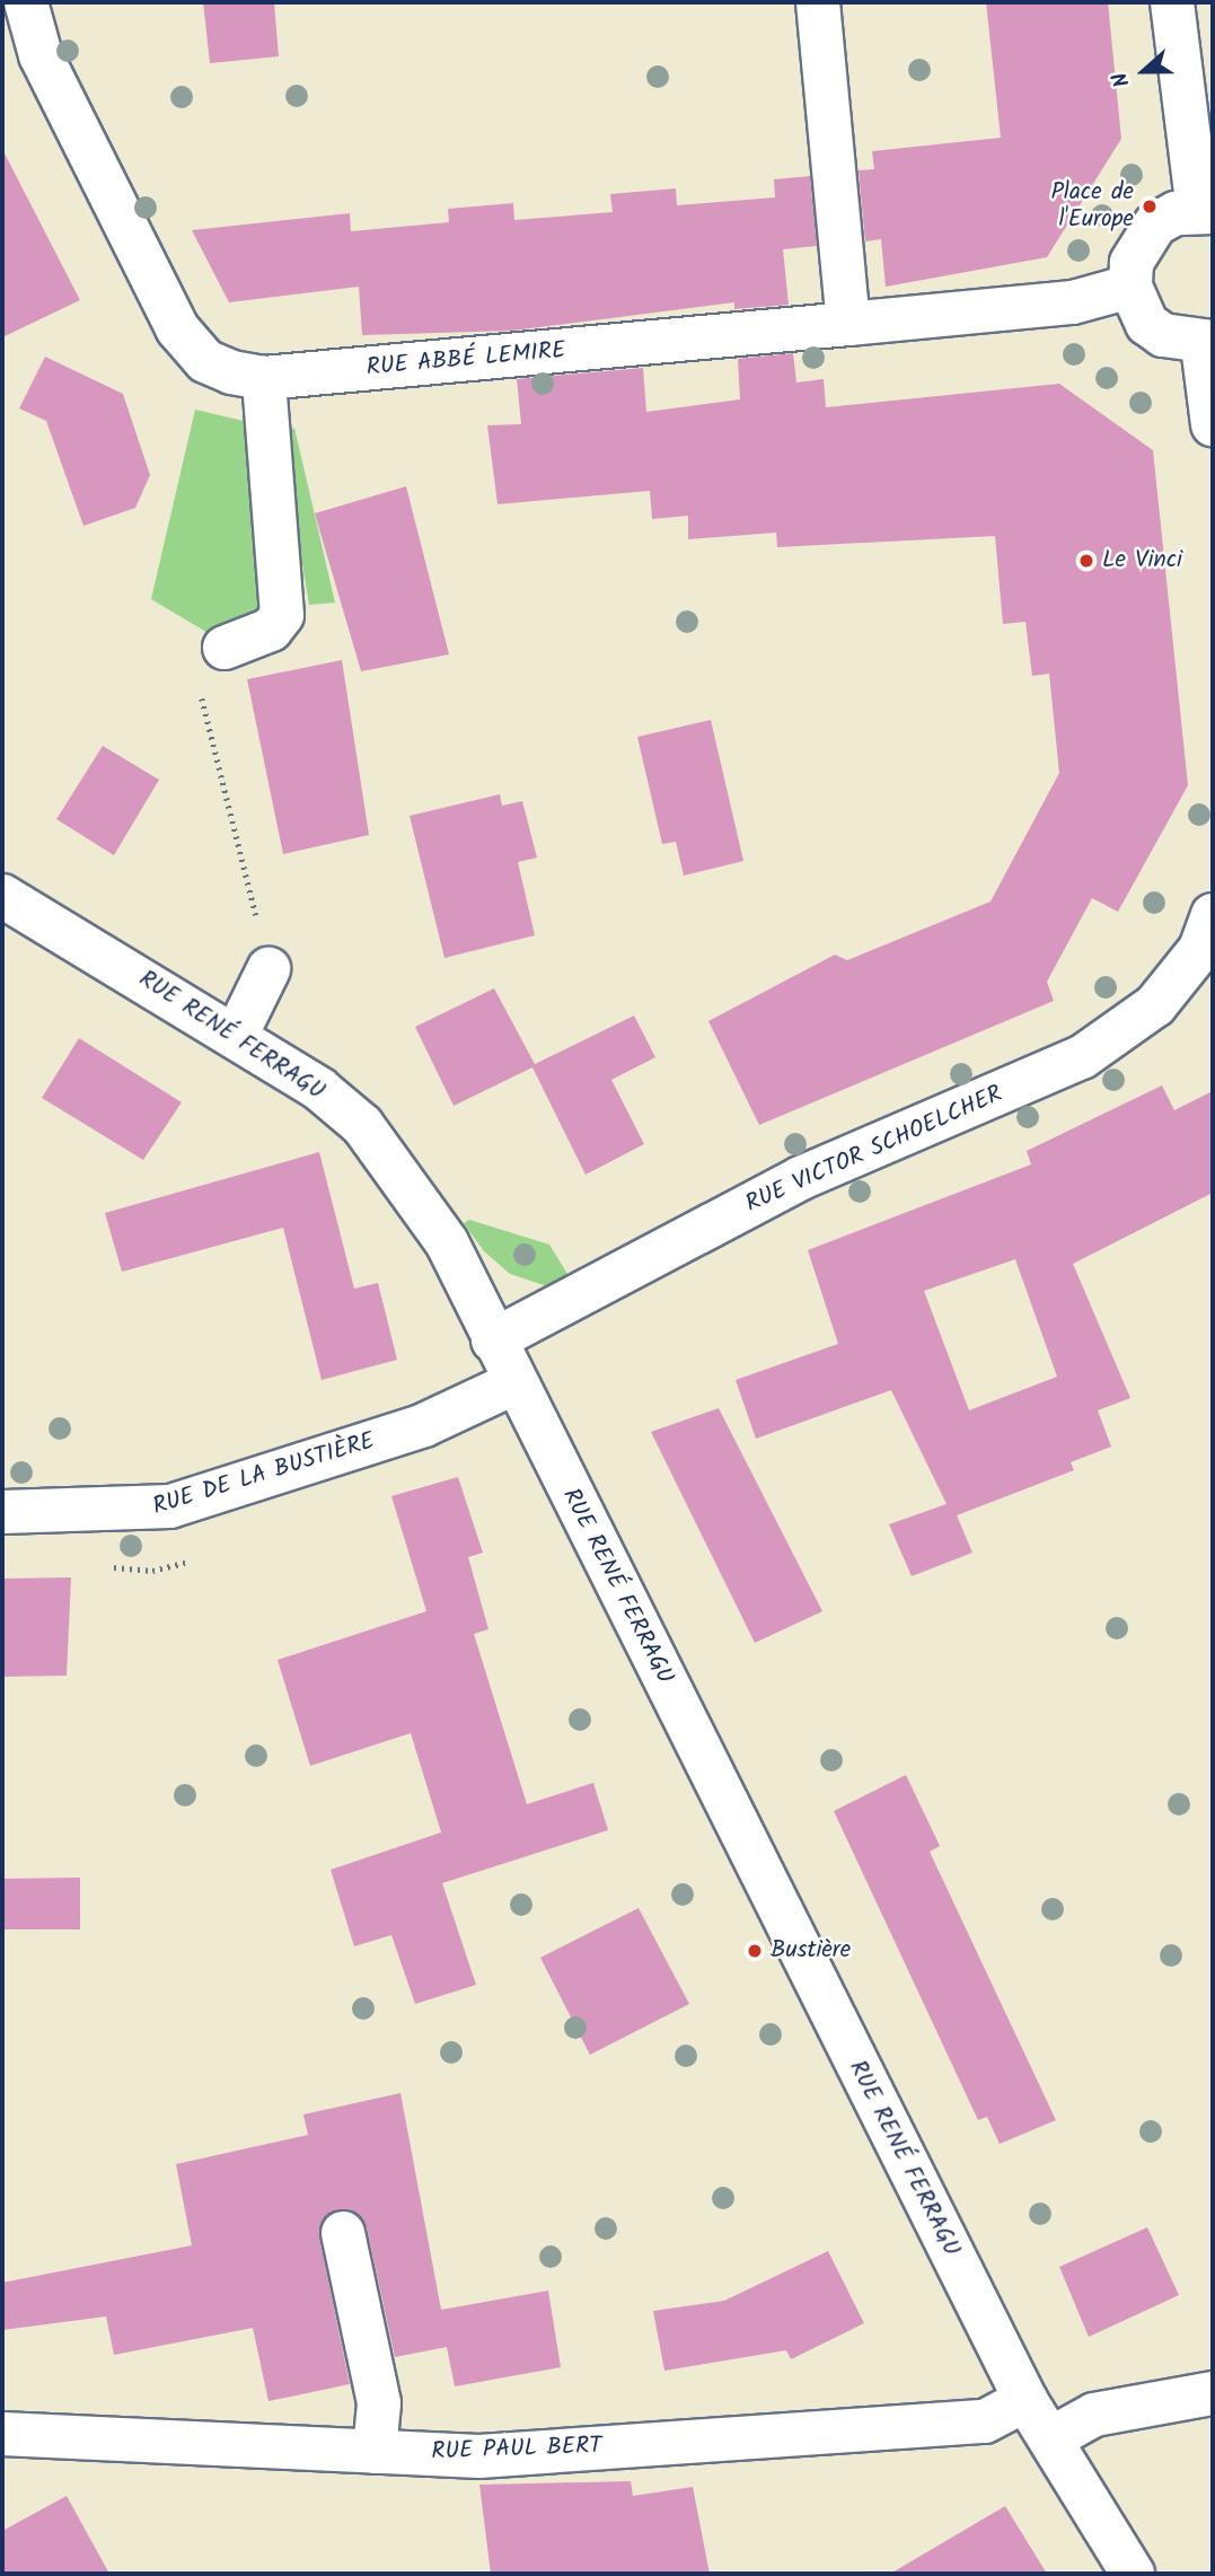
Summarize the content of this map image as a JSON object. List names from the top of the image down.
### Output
{
  "streets": {
    "street": [
      "RUE ABBÉ LEMIRE",
      "RUE RENÉ FERRAGU",
      "RUE VICTOR SCHOELCHER",
      "RUE DE LA BUSTIÈRE",
      "RUE PAUL BERT"
    ]
  },
  "crossings": [
    ["RUE RENÉ FERRAGU", "RUE VICTOR SCHOELCHER"],
    ["RUE RENÉ FERRAGU", "RUE DE LA BUSTIÈRE"],
    ["RUE RENÉ FERRAGU", "RUE PAUL BERT"]
  ],
  "places": ["Place de l'Europe", "Le Vinci", "Bustière"],
  "north": "left"
}
